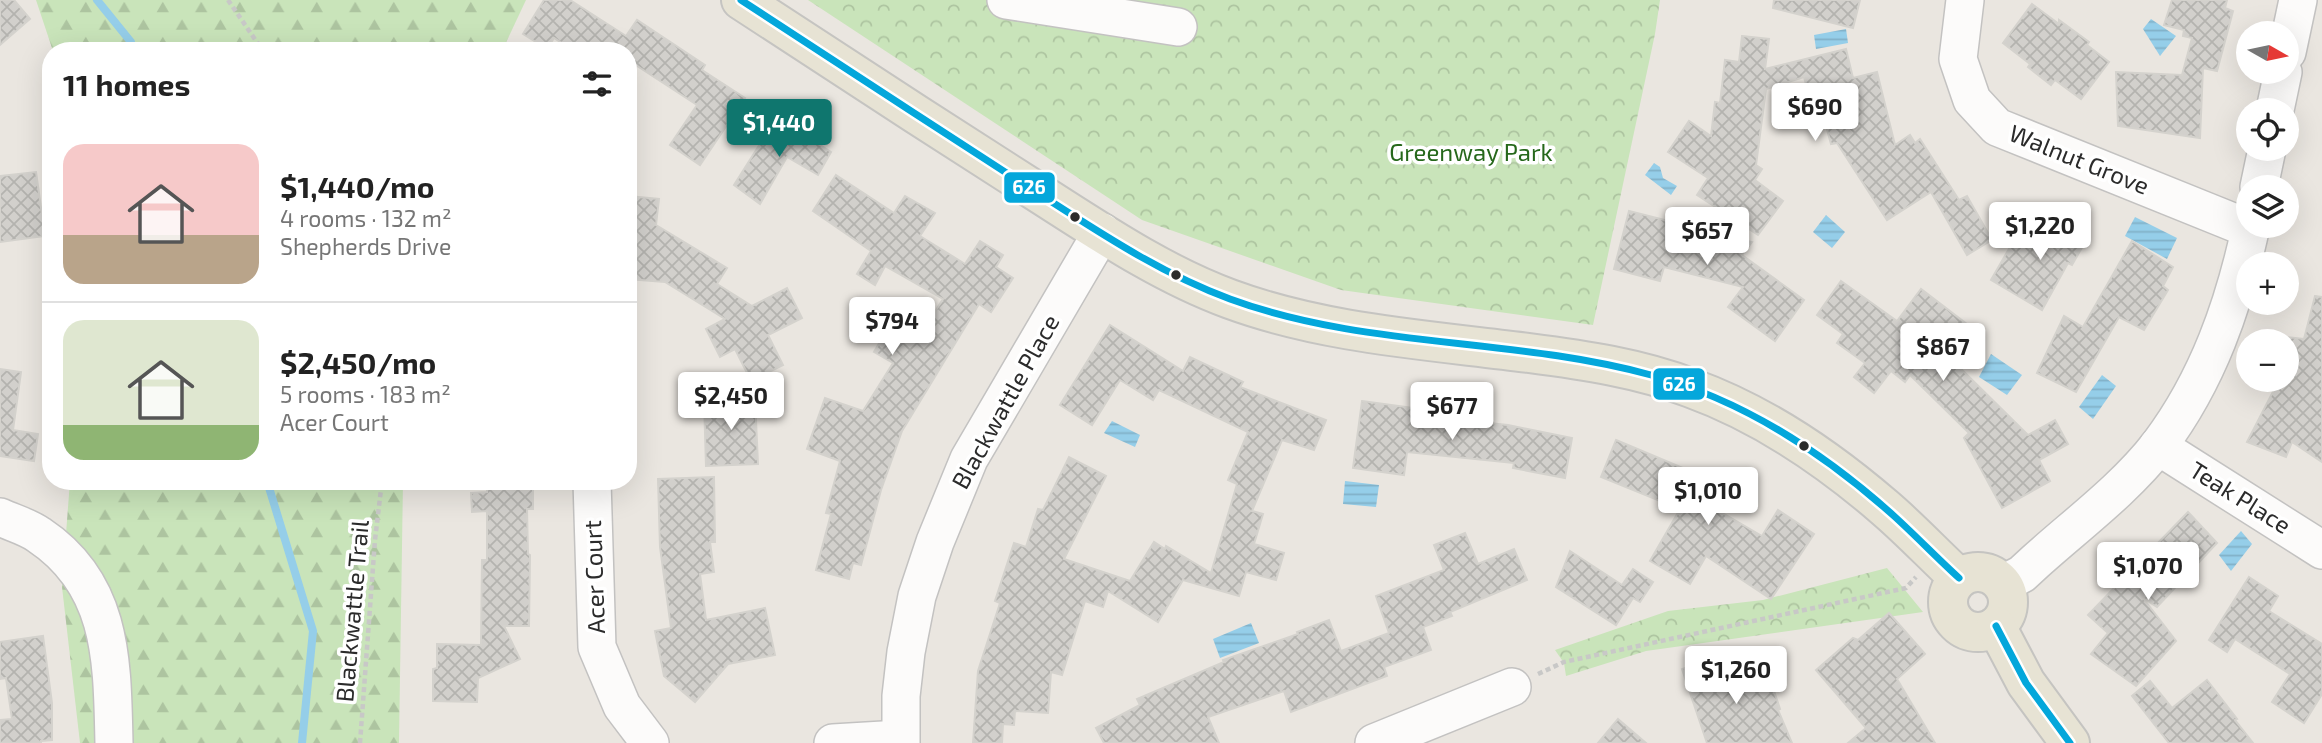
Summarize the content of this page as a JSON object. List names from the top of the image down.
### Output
{
  "streets": {
    "street": [
      "Walnut Grove",
      "Blackwattle Place",
      "Teak Place",
      "Acer Court"
    ],
    "path": ["Blackwattle Trail"]
  },
  "parks": ["Greenway Park"],
  "lines": ["transit line 626"],
  "north": "right",
  "page": {
    "map_buttons": ["+", "−"],
    "heading": "11 homes",
    "price": [
      "$690",
      "$1,440",
      "$1,220",
      "$657",
      "$794",
      "$867",
      "$2,450",
      "$677",
      "$1,010",
      "$1,070",
      "$1,260"
    ],
    "list": [
      {
        "name": "$1,440/mo",
        "note": "4 rooms · 132 m² · Shepherds Drive"
      },
      {
        "name": "$2,450/mo",
        "note": "5 rooms · 183 m² · Acer Court"
      }
    ]
  }
}
